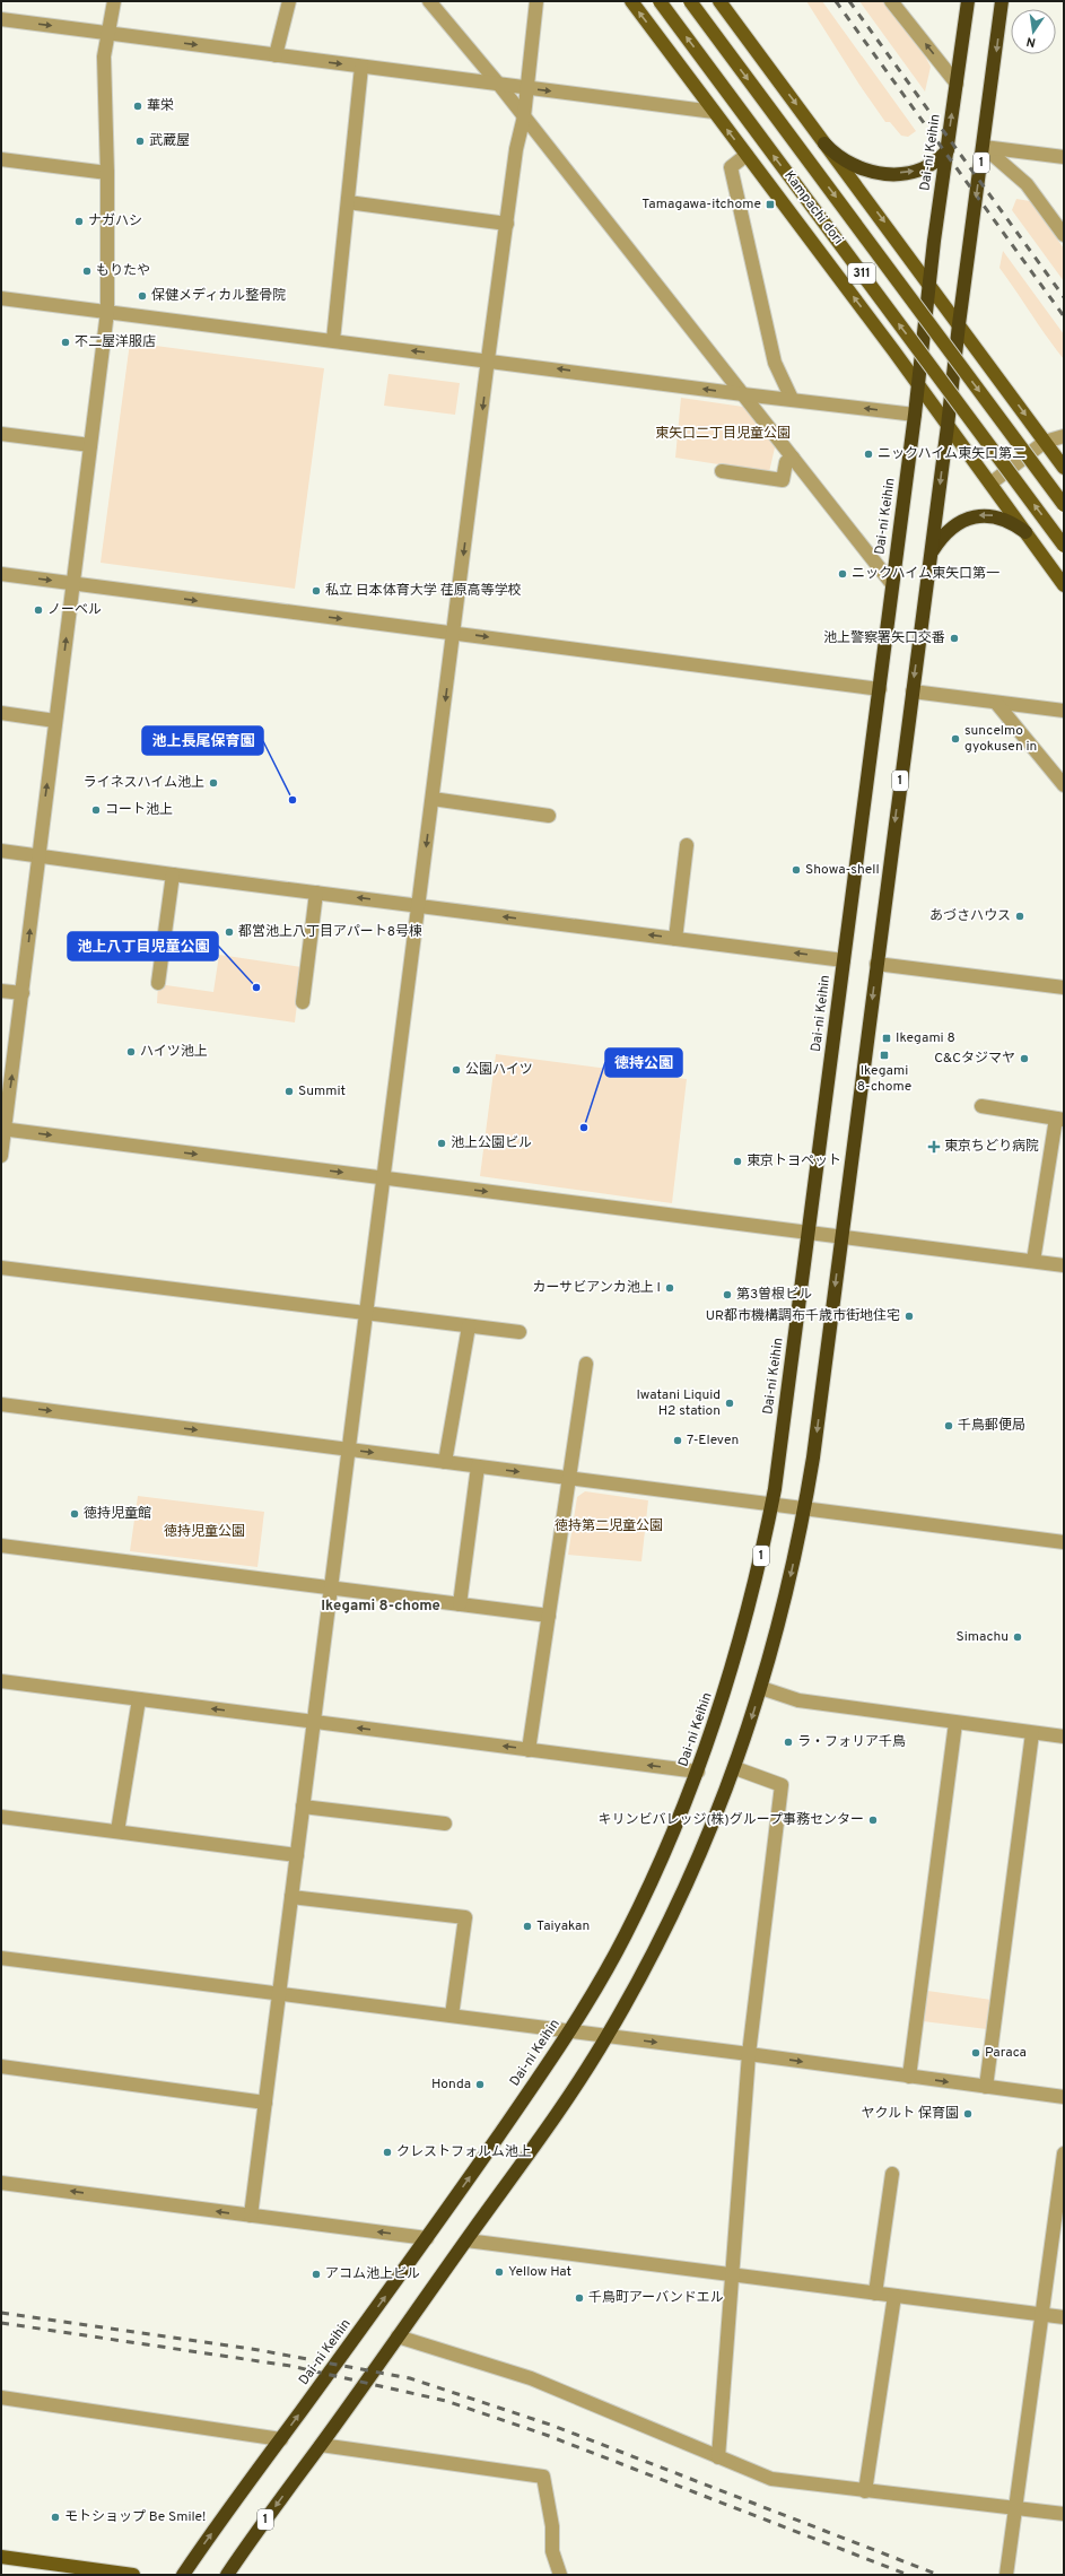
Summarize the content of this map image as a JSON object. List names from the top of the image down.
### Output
{
  "streets": {
    "highway": ["Dai-ni Keihin", "1"],
    "main road": ["Kampachi dori", "311"]
  },
  "districts": ["Ikegami 8-chome"],
  "parks": ["東矢口二丁目児童公園", "徳持第二児童公園", "徳持児童公園"],
  "places": {
    "other": [
      "華栄",
      "武蔵屋",
      "ナガハシ",
      "もりたや",
      "保健メディカル整骨院",
      "不二屋洋服店",
      "ニックハイム東矢口第二",
      "ニックハイム東矢口第一",
      "私立 日本体育大学 荏原高等学校",
      "ノーベル",
      "池上警察署矢口交番",
      "suncelmo gyokusen in",
      "ライネスハイム池上",
      "池上長尾保育園",
      "コート池上",
      "Showa-shell",
      "あづさハウス",
      "都営池上八丁目アパート8号棟",
      "池上八丁目児童公園",
      "ハイツ池上",
      "C&Cタジマヤ",
      "公園ハイツ",
      "Summit",
      "徳持公園",
      "池上公園ビル",
      "東京トヨペット",
      "カーサビアンカ池上 I",
      "第3曽根ビル",
      "UR都市機構調布千歳市街地住宅",
      "Iwatani Liquid H2 station",
      "千鳥郵便局",
      "7-Eleven",
      "徳持児童館",
      "Simachu",
      "ラ・フォリア千鳥",
      "キリンビバレッジ(株)グループ事務センター",
      "Taiyakan",
      "Paraca",
      "Honda",
      "ヤクルト 保育園",
      "クレストフォルム池上",
      "Yellow Hat",
      "アコム池上ビル",
      "千鳥町アーバンドエル",
      "モトショップ Be Smile!"
    ],
    "transit": ["Tamagawa-itchome", "Ikegami 8", "Ikegami 8-chome"],
    "health": ["東京ちどり病院"]
  },
  "north": "bottom"
}
